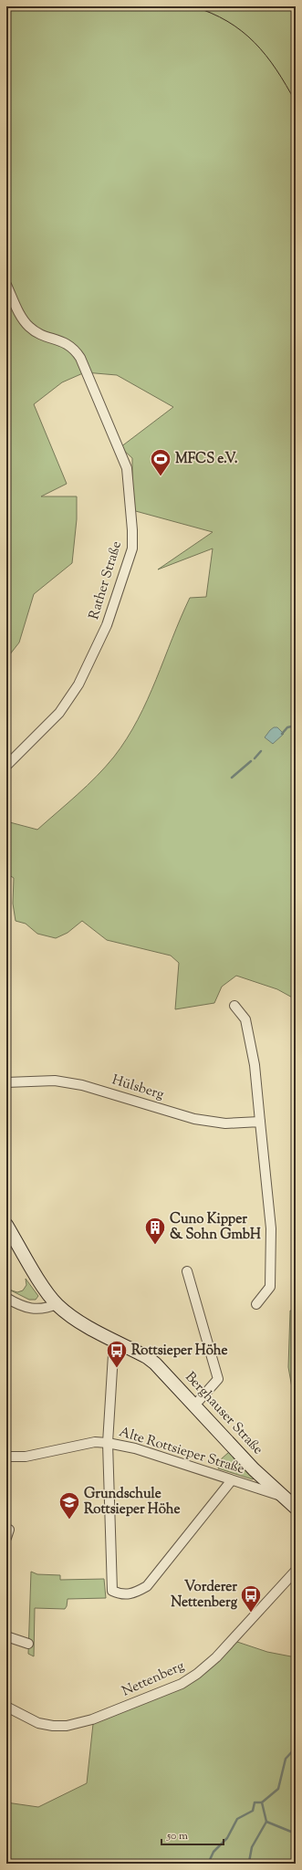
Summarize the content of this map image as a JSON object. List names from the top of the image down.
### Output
{
  "streets": {
    "street": [
      "Rather Straße",
      "Hülsberg",
      "Berghauser Straße",
      "Alte Rottsieper Straße",
      "Nettenberg"
    ]
  },
  "crossings": [
    ["Berghauser Straße", "Alte Rottsieper Straße"]
  ],
  "places": {
    "sports": ["MFCS e.V."],
    "building": ["Cuno Kipper & Sohn GmbH"],
    "bus stop": ["Rottsieper Höhe", "Vorderer Nettenberg"],
    "school or university": ["Grundschule Rottsieper Höhe"]
  },
  "scale_bar": "50 m"
}
